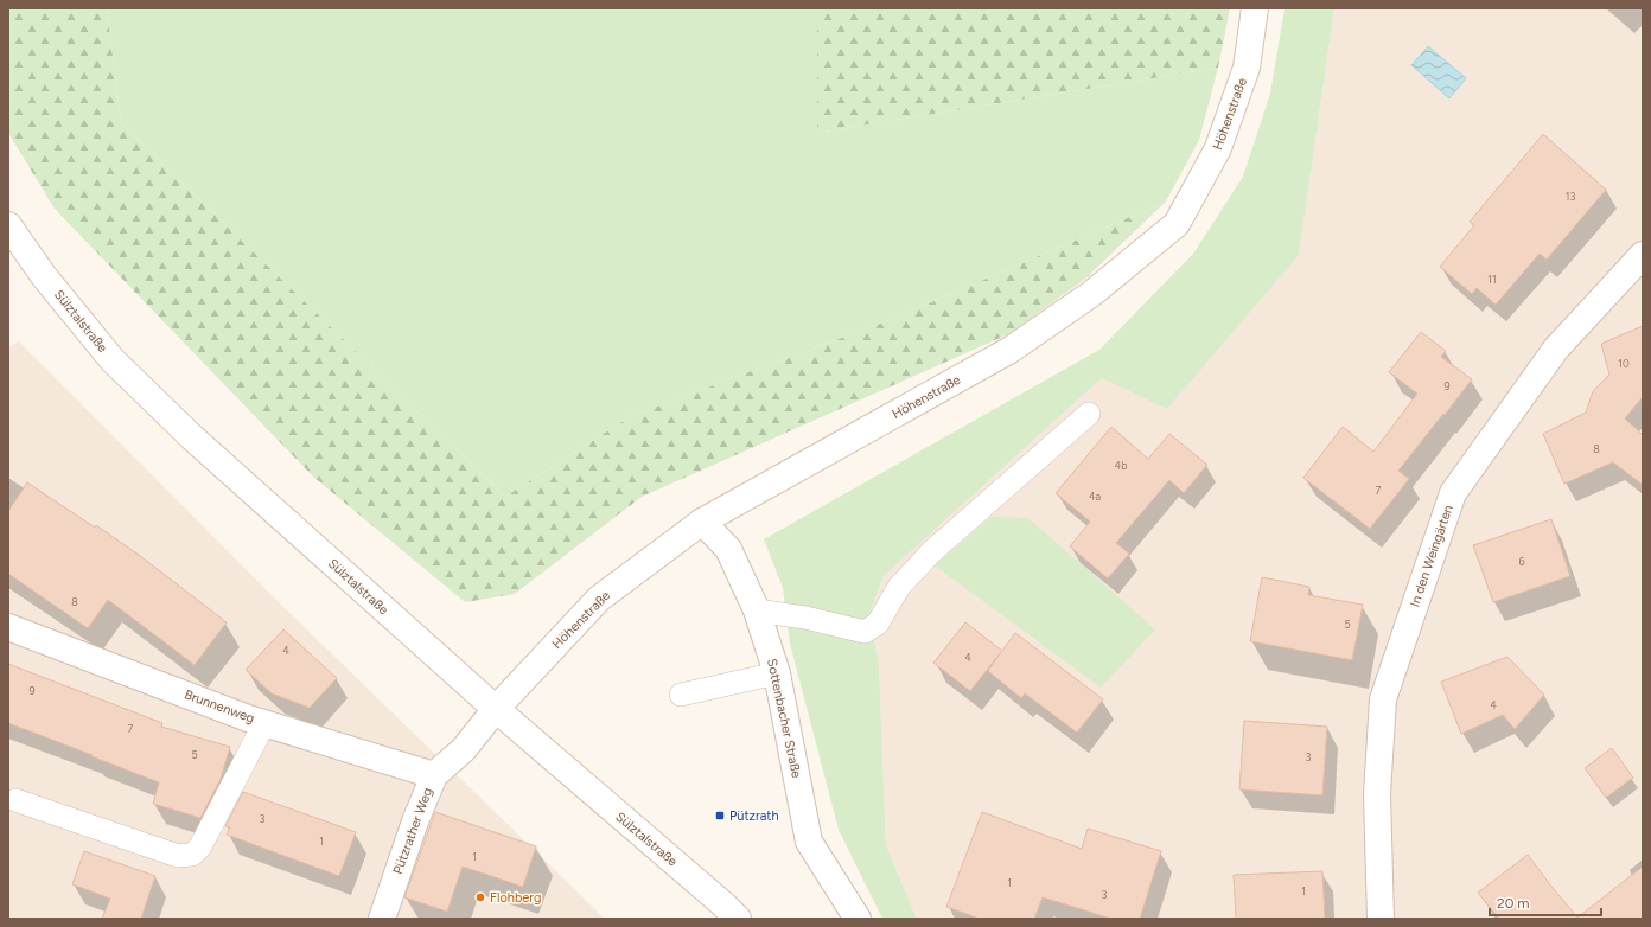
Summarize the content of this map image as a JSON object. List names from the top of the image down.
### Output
{
  "streets": {
    "main road": [
      "Höhenstraße",
      "Sülztalstraße",
      "In den Weingärten",
      "Brunnenweg",
      "Sottenbacher Straße",
      "Pützrather Weg"
    ]
  },
  "crossings": [
    ["Höhenstraße", "Sülztalstraße"],
    ["Höhenstraße", "Sottenbacher Straße"],
    ["Höhenstraße", "Pützrather Weg"],
    ["Sülztalstraße", "Pützrather Weg"],
    ["Brunnenweg", "Pützrather Weg"]
  ],
  "places": {
    "transit": ["Pützrath"],
    "other": ["Flohberg"]
  },
  "house_numbers": [
    "13",
    "11",
    "10",
    "9",
    "8",
    "4b",
    "7",
    "4a",
    "6",
    "8",
    "5",
    "4",
    "4",
    "9",
    "4",
    "7",
    "5",
    "3",
    "3",
    "1",
    "1",
    "1",
    "1",
    "3"
  ],
  "scale_bar": "20 m"
}
